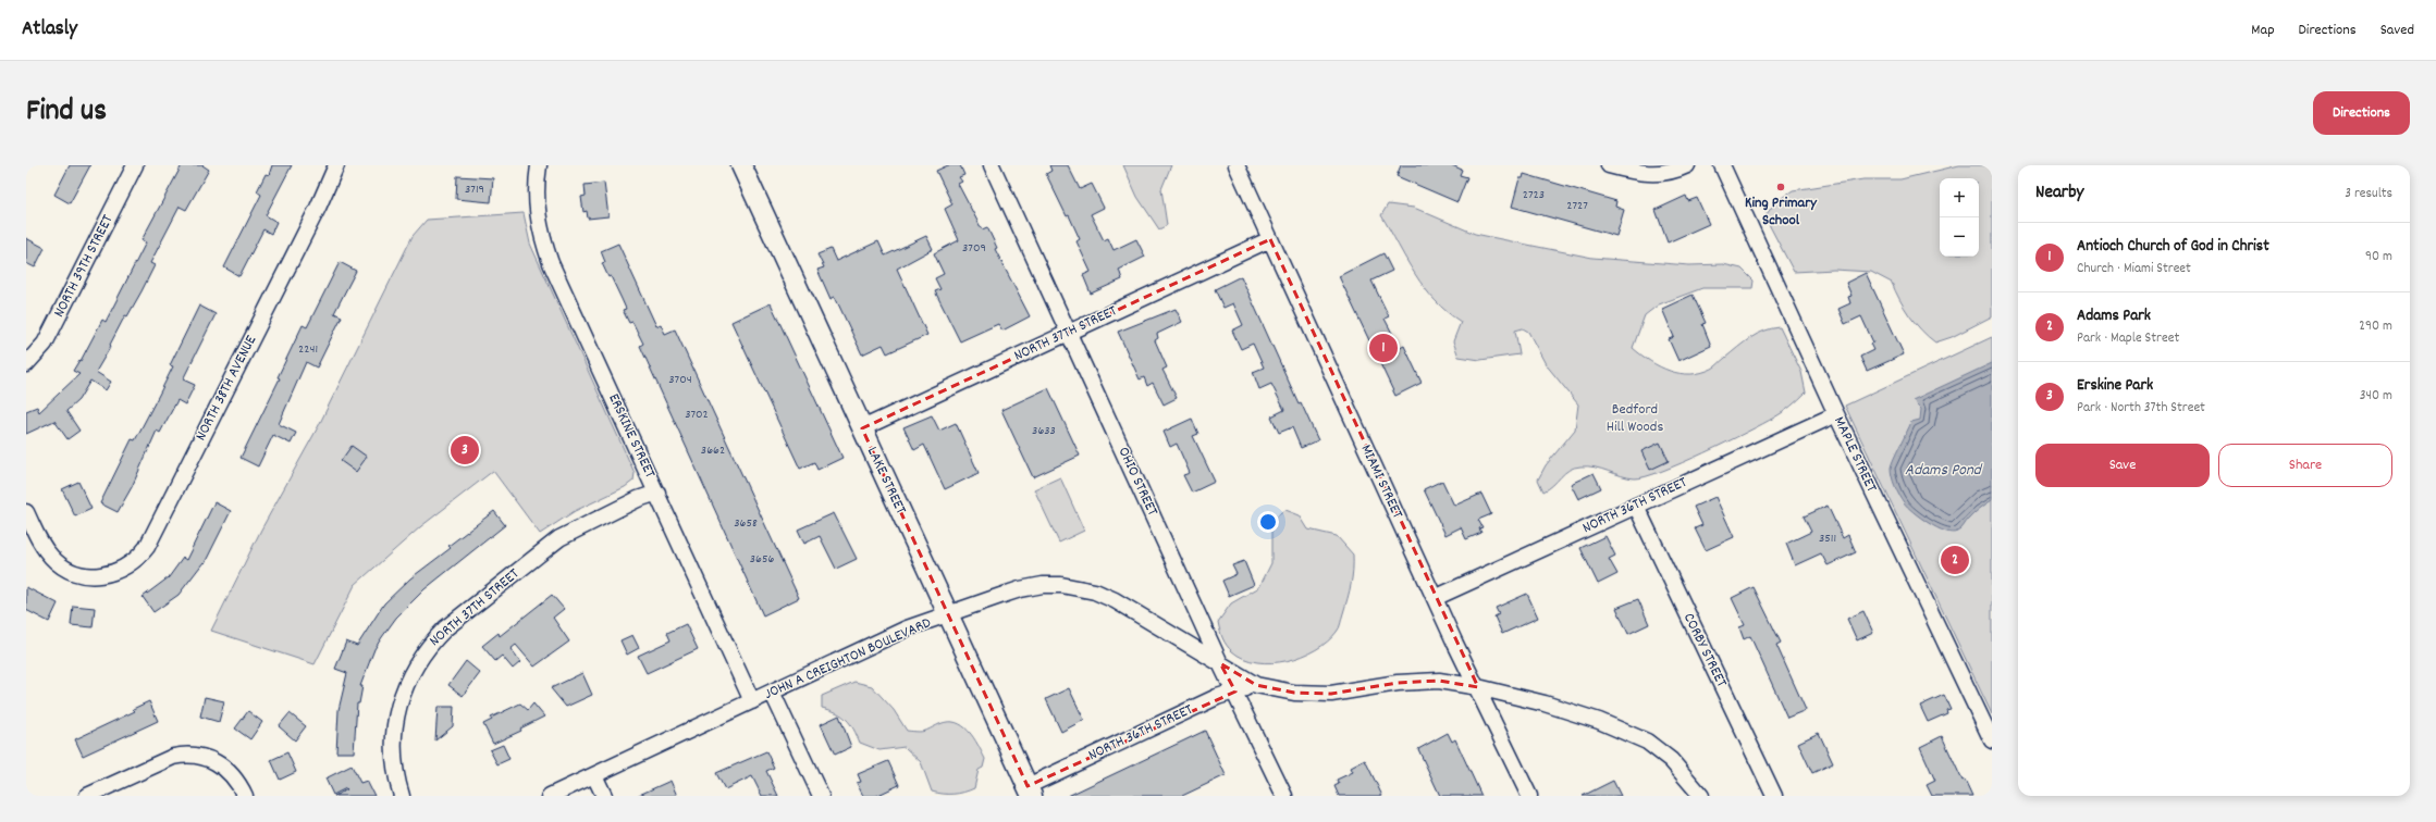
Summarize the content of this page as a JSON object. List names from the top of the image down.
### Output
{
  "streets": {
    "main road": ["LAKE STREET"],
    "street": [
      "NORTH 39TH STREET",
      "NORTH 37TH STREET",
      "NORTH 38TH AVENUE",
      "ERSKINE STREET",
      "MAPLE STREET",
      "OHIO STREET",
      "MIAMI STREET",
      "NORTH 36TH STREET",
      "CORBY STREET",
      "JOHN A CREIGHTON BOULEVARD"
    ]
  },
  "crossings": [
    ["NORTH 37TH STREET", "ERSKINE STREET"],
    ["NORTH 37TH STREET", "LAKE STREET"],
    ["NORTH 37TH STREET", "OHIO STREET"],
    ["NORTH 37TH STREET", "MIAMI STREET"],
    ["ERSKINE STREET", "JOHN A CREIGHTON BOULEVARD"],
    ["MAPLE STREET", "NORTH 36TH STREET"],
    ["LAKE STREET", "NORTH 36TH STREET"],
    ["LAKE STREET", "JOHN A CREIGHTON BOULEVARD"],
    ["OHIO STREET", "NORTH 36TH STREET"],
    ["OHIO STREET", "JOHN A CREIGHTON BOULEVARD"],
    ["MIAMI STREET", "NORTH 36TH STREET"],
    ["MIAMI STREET", "JOHN A CREIGHTON BOULEVARD"],
    ["NORTH 36TH STREET", "CORBY STREET"],
    ["NORTH 36TH STREET", "JOHN A CREIGHTON BOULEVARD"]
  ],
  "water": ["Adams Pond"],
  "parks": ["Bedford Hill Woods"],
  "places": ["King Primary School"],
  "house_numbers": [
    "3719",
    "2723",
    "2727",
    "3709",
    "2241",
    "3704",
    "3702",
    "3633",
    "3662",
    "3658",
    "3511",
    "3656"
  ],
  "page": {
    "header": "Atlasly",
    "nav": ["Map", "Directions", "Saved"],
    "title": "Find us",
    "buttons": [
      "Directions",
      ["Save", "Share"]
    ],
    "heading": ["Nearby", "3 results"],
    "map_buttons": ["+", "−"],
    "list": [
      {
        "mark": "1",
        "name": "Antioch Church of God in Christ",
        "note": "Church · Miami Street",
        "value": "90 m"
      },
      {
        "mark": "2",
        "name": "Adams Park",
        "note": "Park · Maple Street",
        "value": "290 m"
      },
      {
        "mark": "3",
        "name": "Erskine Park",
        "note": "Park · North 37th Street",
        "value": "340 m"
      }
    ],
    "pins": ["1", "3", "2"]
  }
}
